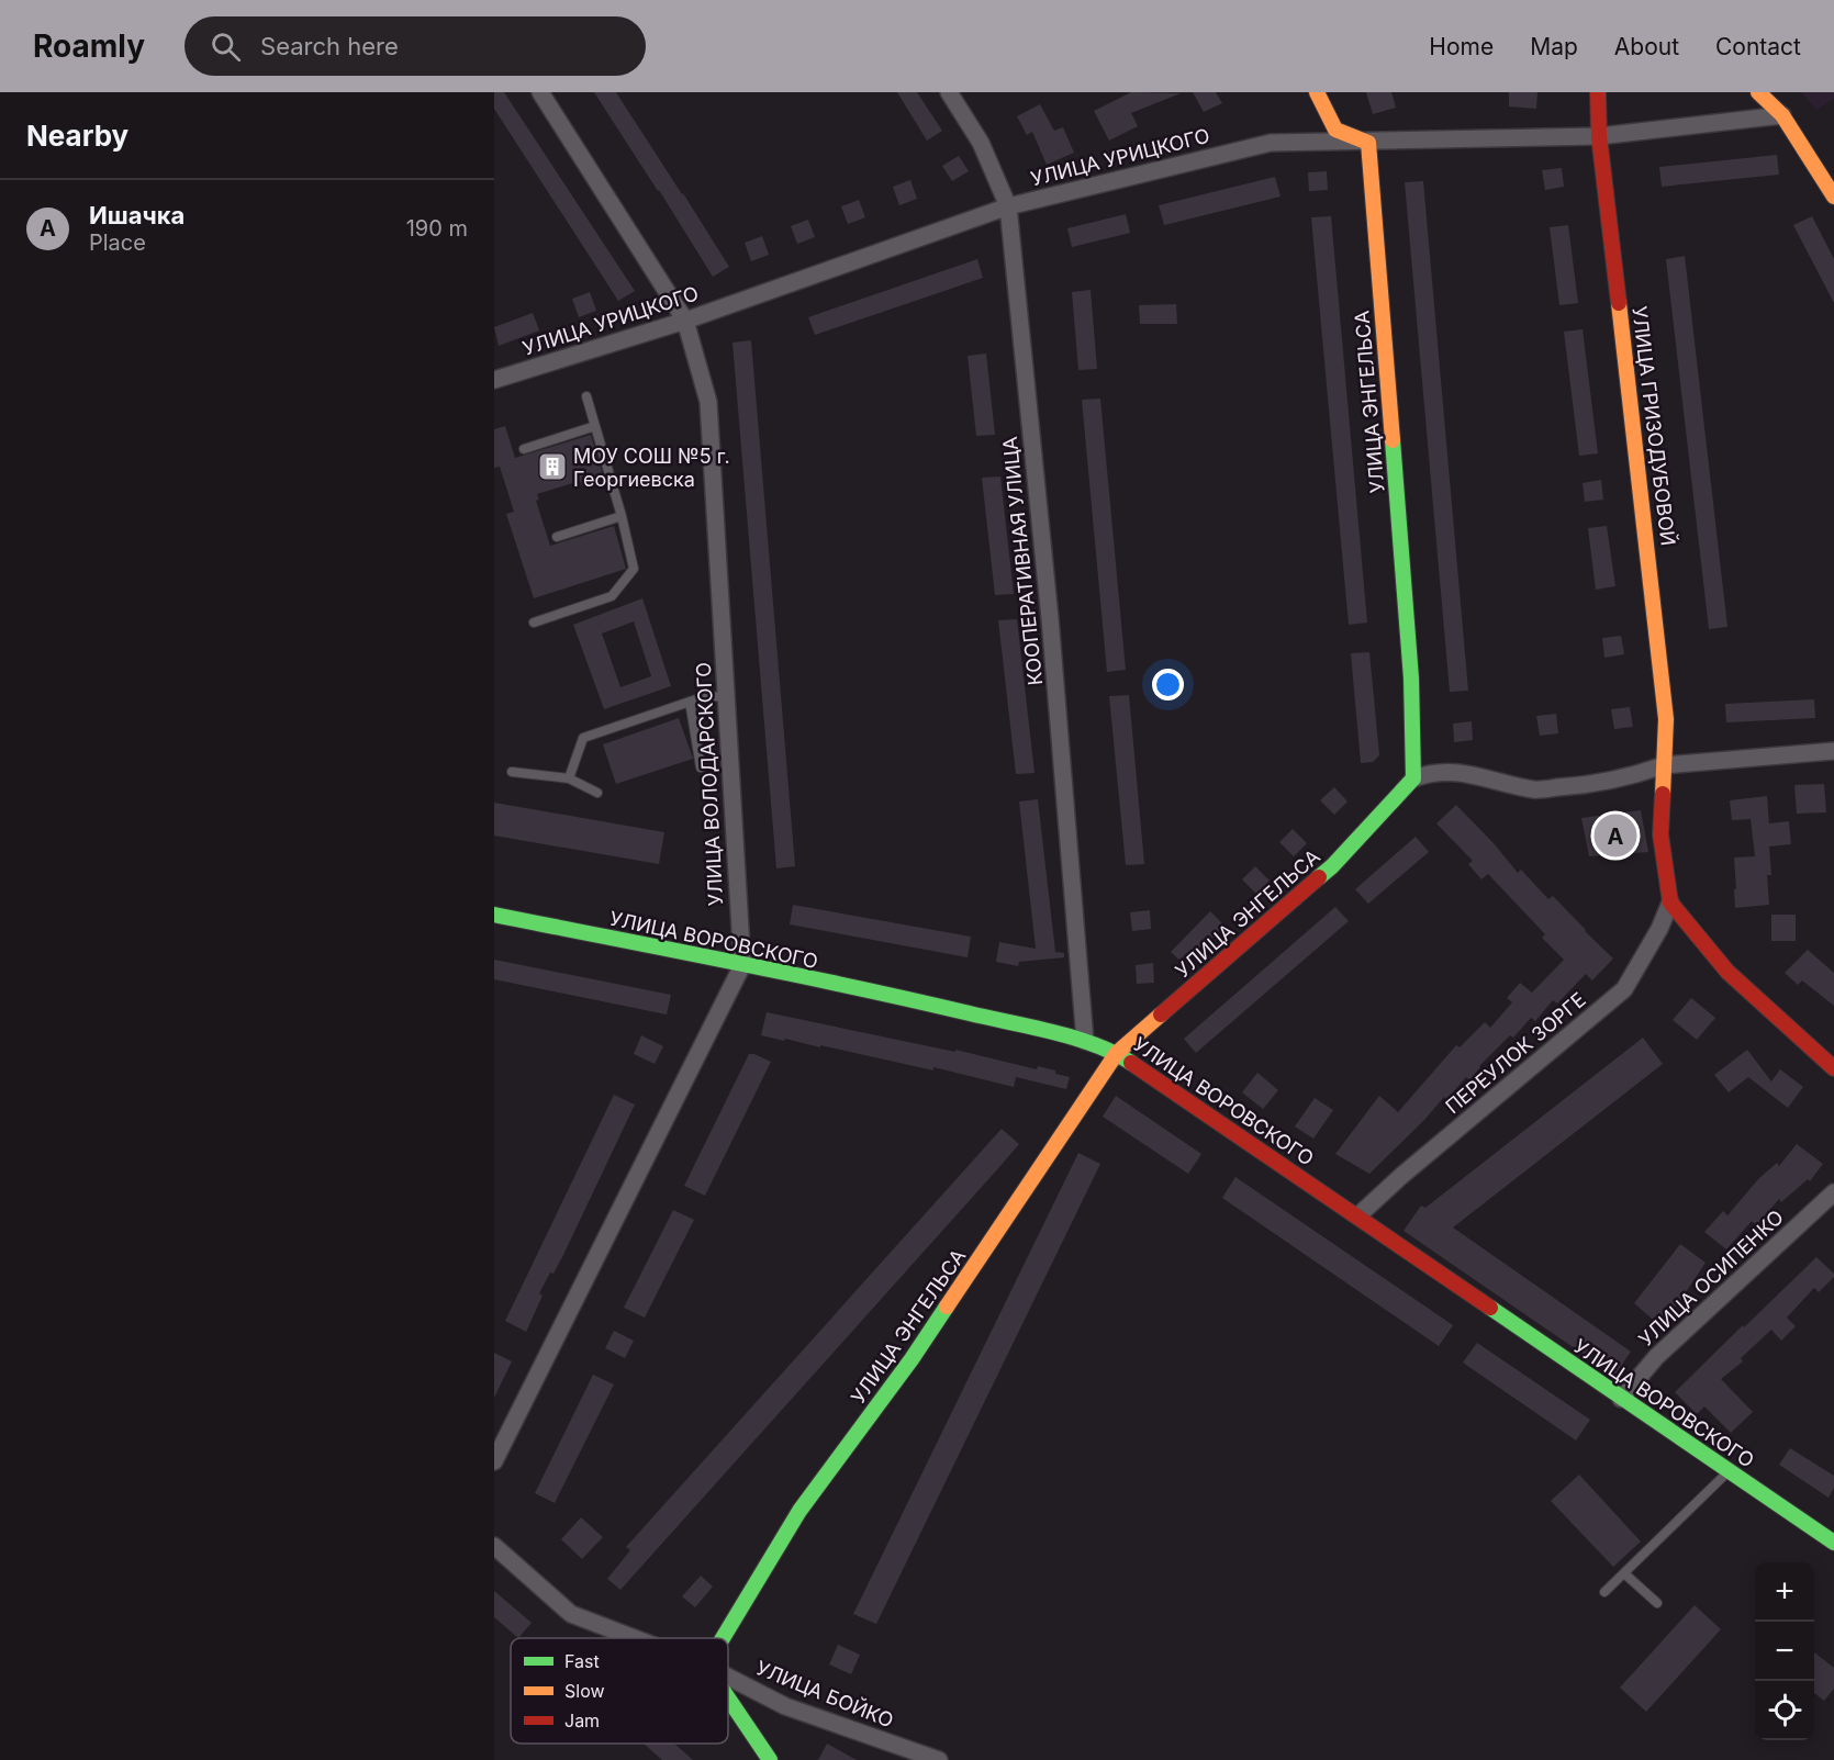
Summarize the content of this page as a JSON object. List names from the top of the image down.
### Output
{
  "streets": {
    "street": [
      "УЛИЦА УРИЦКОГО",
      "УЛИЦА ЭНГЕЛЬСА",
      "УЛИЦА ГРИЗОДУБОВОЙ",
      "КООПЕРАТИВНАЯ УЛИЦА",
      "УЛИЦА ВОЛОДАРСКОГО",
      "УЛИЦА ВОРОВСКОГО",
      "ПЕРЕУЛОК ЗОРГЕ",
      "УЛИЦА ОСИПЕНКО",
      "УЛИЦА БОЙКО"
    ]
  },
  "crossings": [
    ["УЛИЦА УРИЦКОГО", "УЛИЦА ЭНГЕЛЬСА"],
    ["УЛИЦА УРИЦКОГО", "УЛИЦА ГРИЗОДУБОВОЙ"],
    ["УЛИЦА УРИЦКОГО", "КООПЕРАТИВНАЯ УЛИЦА"],
    ["УЛИЦА УРИЦКОГО", "УЛИЦА ВОЛОДАРСКОГО"],
    ["УЛИЦА ЭНГЕЛЬСА", "УЛИЦА ВОРОВСКОГО"],
    ["УЛИЦА ГРИЗОДУБОВОЙ", "ПЕРЕУЛОК ЗОРГЕ"],
    ["КООПЕРАТИВНАЯ УЛИЦА", "УЛИЦА ВОРОВСКОГО"],
    ["УЛИЦА ВОЛОДАРСКОГО", "УЛИЦА ВОРОВСКОГО"],
    ["УЛИЦА ВОРОВСКОГО", "ПЕРЕУЛОК ЗОРГЕ"],
    ["УЛИЦА ВОРОВСКОГО", "УЛИЦА ОСИПЕНКО"]
  ],
  "places": {
    "building": ["МОУ СОШ №5 г. Георгиевска"]
  },
  "legend": ["Fast", "Slow", "Jam"],
  "page": {
    "header": "Roamly",
    "search": "Search here",
    "nav": [
      "Home",
      "Map",
      "About",
      "Contact"
    ],
    "heading": "Nearby",
    "list": [
      {
        "mark": "A",
        "name": "Ишачка",
        "note": "Place",
        "value": "190 m"
      }
    ],
    "pins": "A",
    "map_buttons": ["+", "−"]
  }
}
